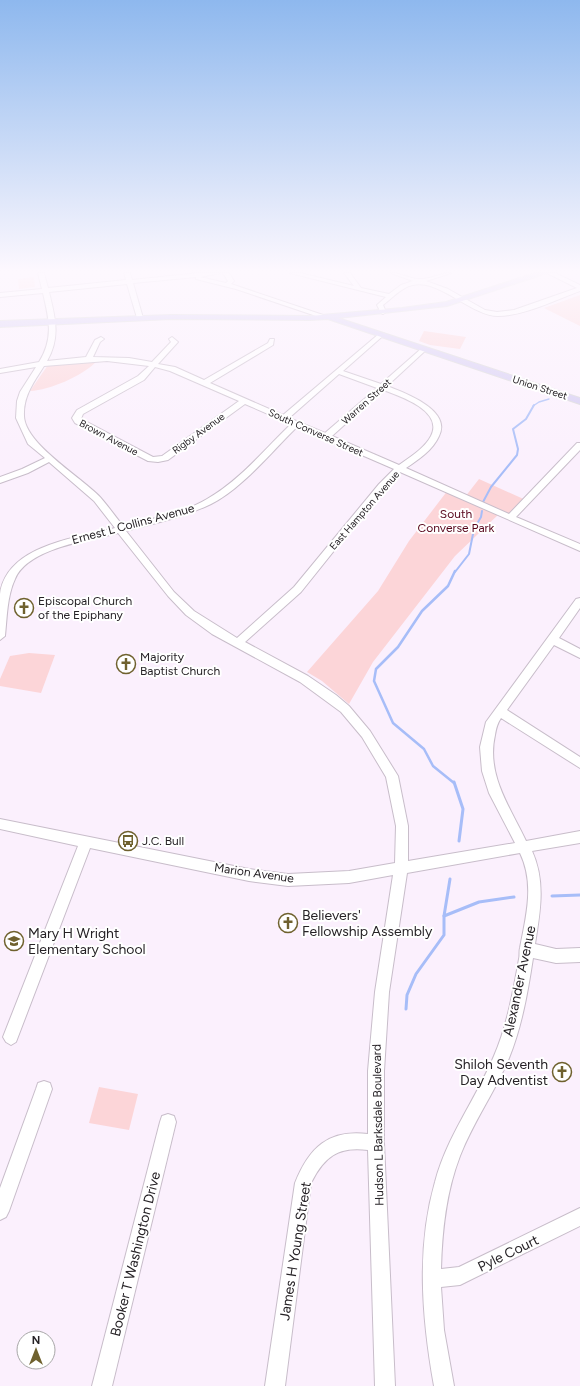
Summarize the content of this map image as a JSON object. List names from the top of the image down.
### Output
{
  "streets": {
    "main road": ["Union Street"],
    "street": [
      "Warren Street",
      "South Converse Street",
      "Rigby Avenue",
      "Brown Avenue",
      "East Hampton Avenue",
      "Ernest L Collins Avenue",
      "Marion Avenue",
      "Alexander Avenue",
      "Hudson L Barksdale Boulevard",
      "James H Young Street",
      "Pyle Court",
      "Booker T Washington Drive"
    ]
  },
  "crossings": [
    ["Union Street", "Warren Street"],
    ["Warren Street", "South Converse Street"],
    ["Warren Street", "East Hampton Avenue"],
    ["South Converse Street", "Rigby Avenue"],
    ["South Converse Street", "Brown Avenue"],
    ["South Converse Street", "East Hampton Avenue"],
    ["South Converse Street", "Ernest L Collins Avenue"],
    ["South Converse Street", "Hudson L Barksdale Boulevard"],
    ["Rigby Avenue", "Brown Avenue"],
    ["East Hampton Avenue", "Hudson L Barksdale Boulevard"],
    ["Ernest L Collins Avenue", "Hudson L Barksdale Boulevard"],
    ["Marion Avenue", "Alexander Avenue"],
    ["Marion Avenue", "Hudson L Barksdale Boulevard"],
    ["Alexander Avenue", "Pyle Court"],
    ["Hudson L Barksdale Boulevard", "James H Young Street"]
  ],
  "parks": ["South Converse Park"],
  "places": {
    "church": [
      "Episcopal Church of the Epiphany",
      "Majority Baptist Church",
      "Believers' Fellowship Assembly",
      "Shiloh Seventh Day Adventist"
    ],
    "bus stop": ["J.C. Bull"],
    "school or university": ["Mary H Wright Elementary School"]
  },
  "north": "top"
}
